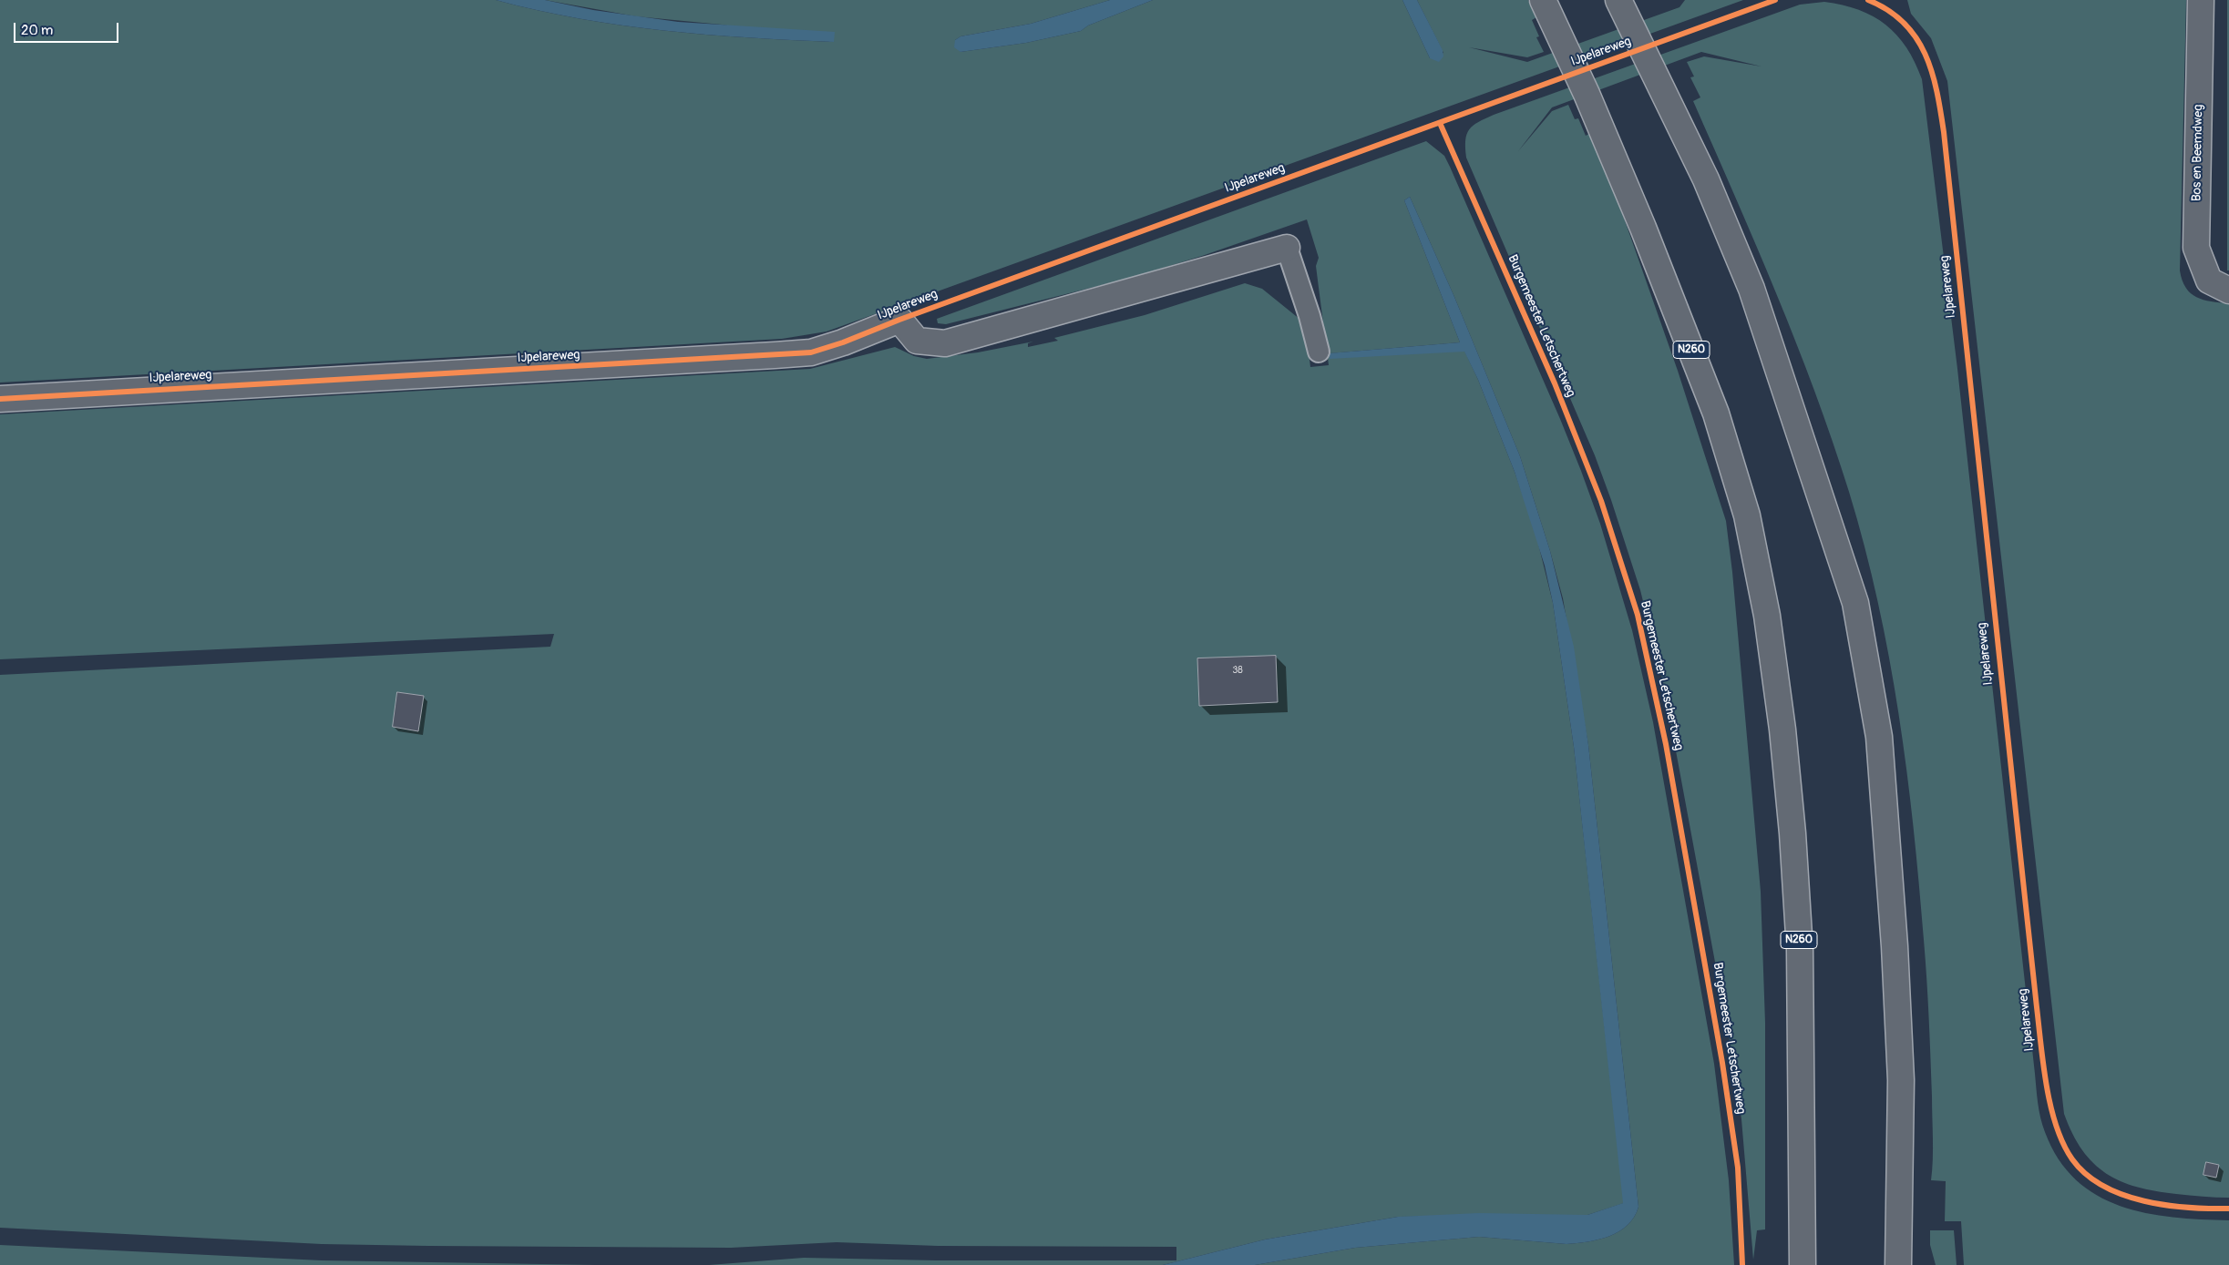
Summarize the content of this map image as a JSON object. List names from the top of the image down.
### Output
{
  "streets": {
    "main road": ["IJpelareweg", "Bos en Beemdweg", "N260"],
    "cycle path": ["Burgemeester Letschertweg"]
  },
  "house_numbers": ["38"],
  "scale_bar": "20 m"
}
